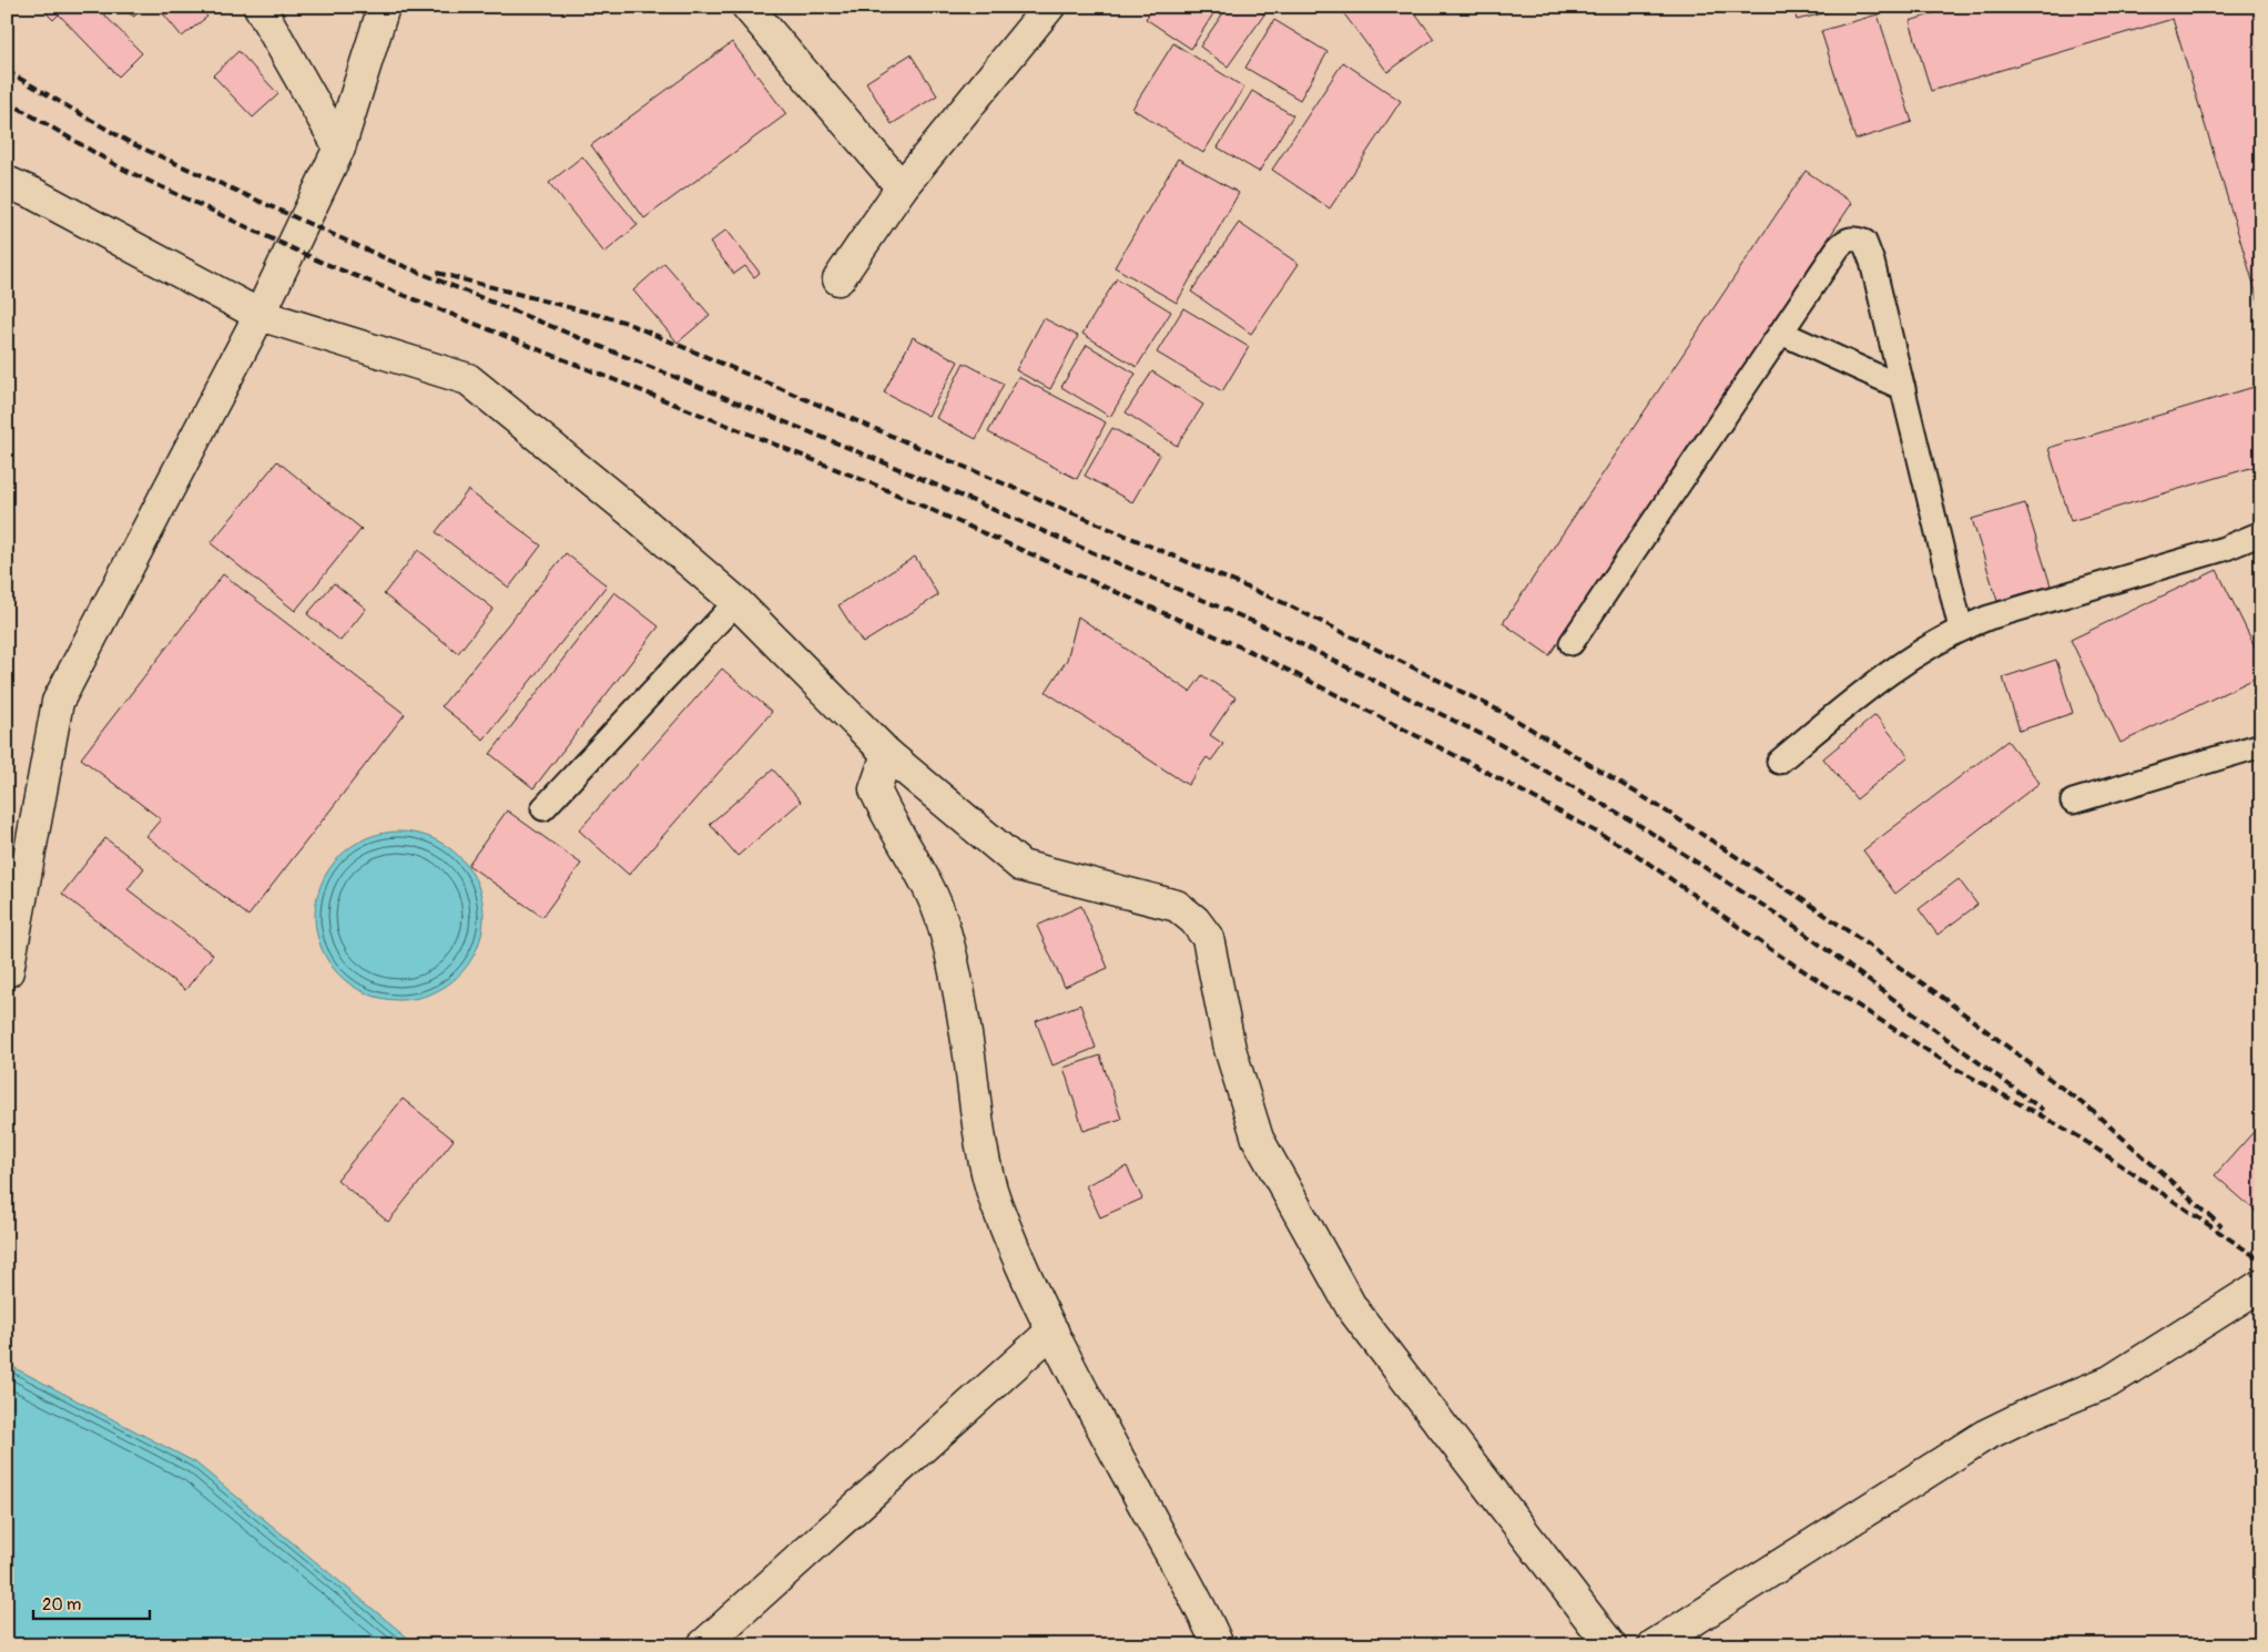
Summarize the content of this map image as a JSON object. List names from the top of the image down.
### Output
{
  "scale_bar": "20 m"
}
